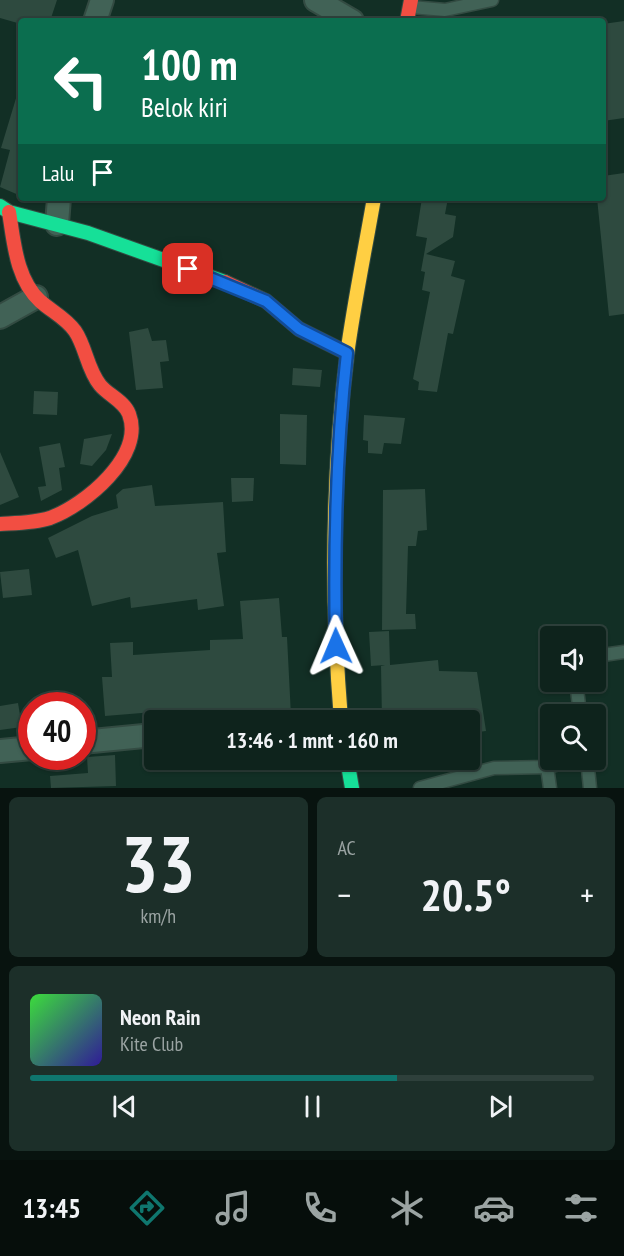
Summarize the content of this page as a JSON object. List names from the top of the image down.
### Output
{
  "page": {
    "turn": ["100 m", "Belok kiri"],
    "then": "Lalu",
    "limit": "40",
    "trip": "13:46 · 1 mnt · 160 m",
    "tile": [
      ["33", "km/h"],
      "AC"
    ],
    "heat": ["−", "20.5°", "+"],
    "song": ["Neon Rain", "Kite Club"],
    "tabs": "13:45"
  }
}
